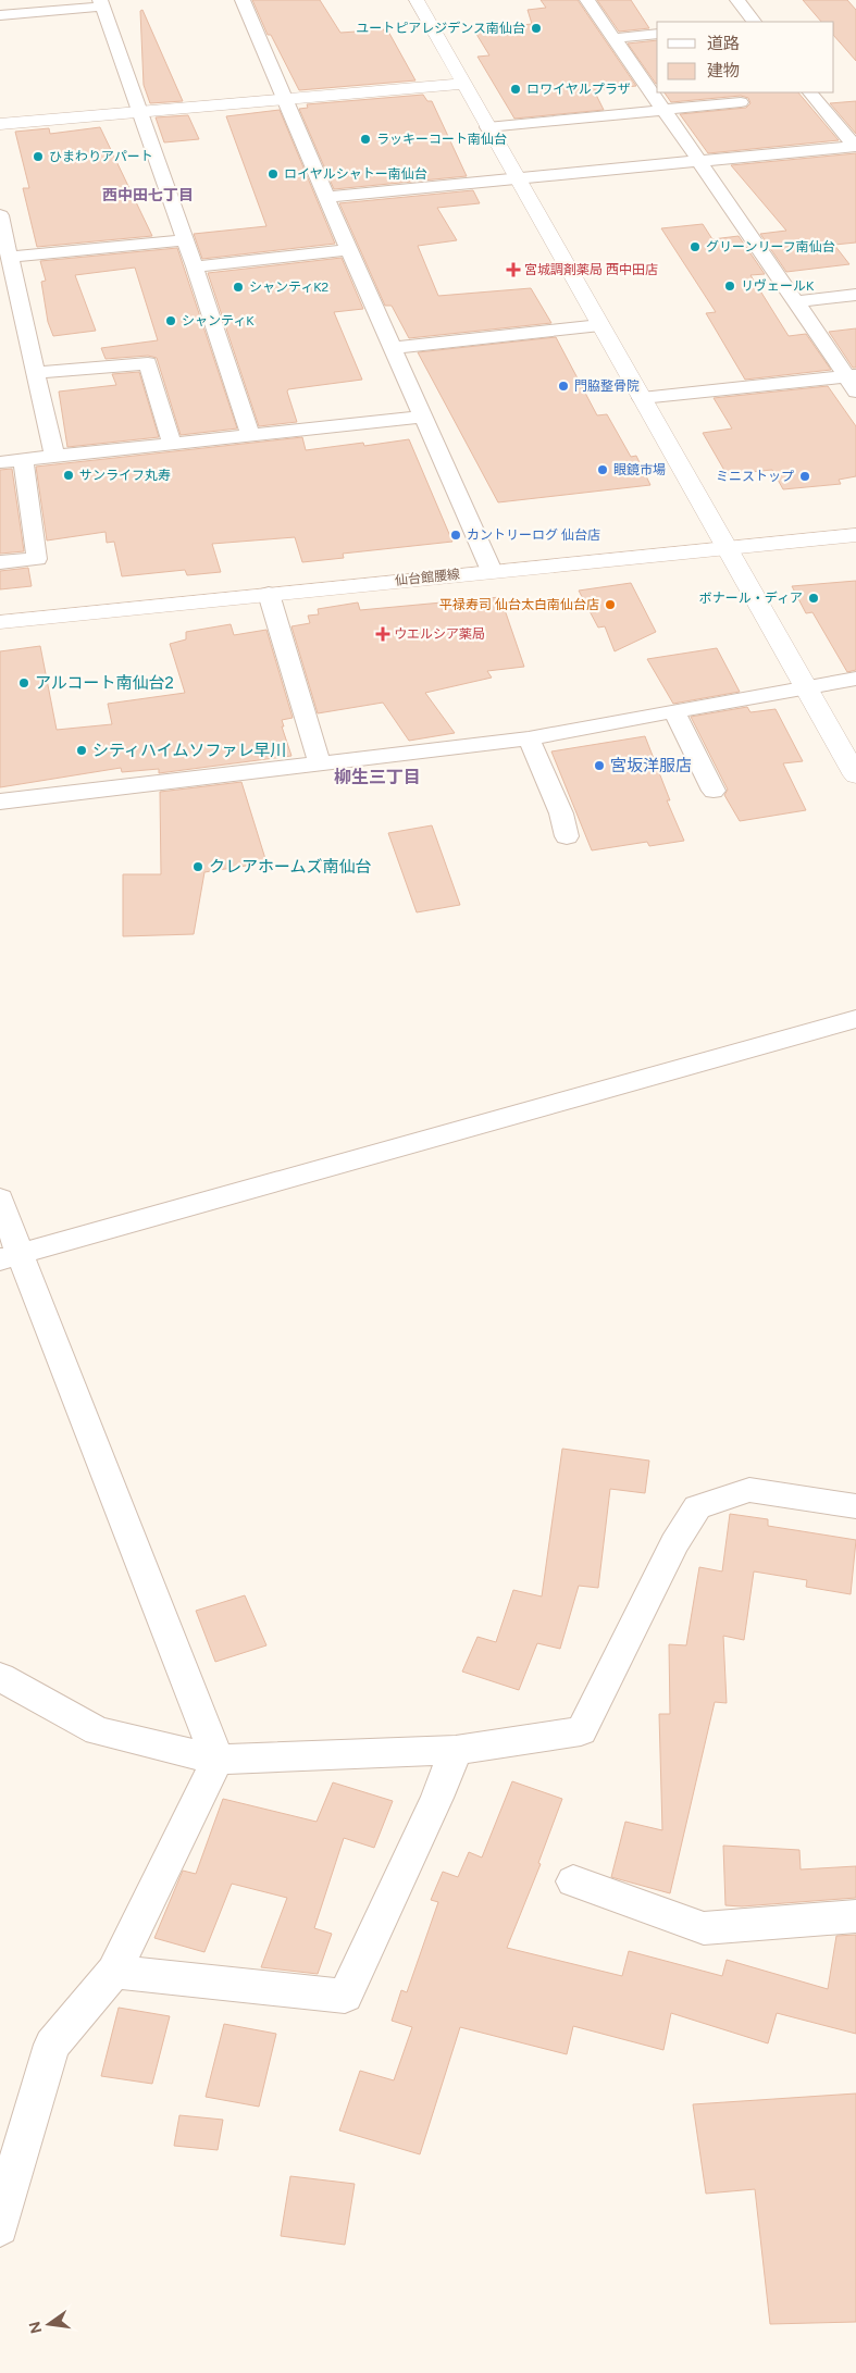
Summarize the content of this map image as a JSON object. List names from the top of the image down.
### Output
{
  "streets": {
    "street": ["仙台館腰線"]
  },
  "districts": ["西中田七丁目", "柳生三丁目"],
  "places": {
    "other": [
      "ユートピアレジデンス南仙台",
      "ロワイヤルプラザ",
      "ラッキーコート南仙台",
      "ひまわりアパート",
      "ロイヤルシャトー南仙台",
      "グリーンリーフ南仙台",
      "リヴェールK",
      "シャンティK2",
      "シャンティK",
      "門脇整骨院",
      "眼鏡市場",
      "サンライフ丸寿",
      "ミニストップ",
      "カントリーログ 仙台店",
      "ボナール・ディア",
      "平禄寿司 仙台太白南仙台店",
      "アルコート南仙台2",
      "シティハイムソファレ早川",
      "宮坂洋服店",
      "クレアホームズ南仙台"
    ],
    "health": ["宮城調剤薬局 西中田店", "ウエルシア薬局"]
  },
  "legend": ["道路", "建物"],
  "north": "left"
}
